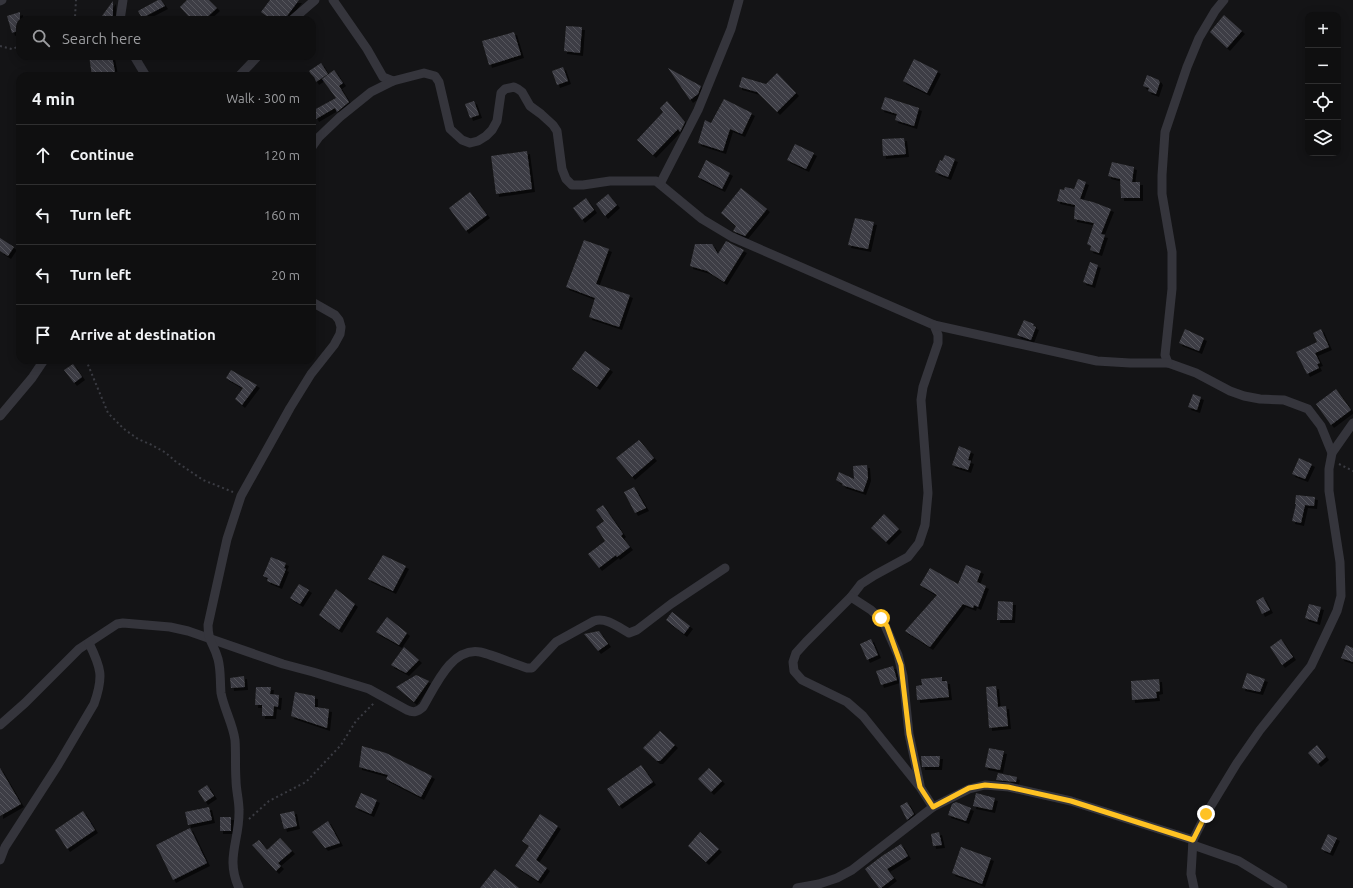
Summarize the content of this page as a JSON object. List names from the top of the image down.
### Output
{
  "page": {
    "map_buttons": ["+", "−"],
    "search": "Search here",
    "heading": ["4 min", "Walk · 300 m"],
    "list": [
      ["Continue", "120 m"],
      ["Turn left", "160 m"],
      ["Turn left", "20 m"],
      "Arrive at destination"
    ]
  }
}
